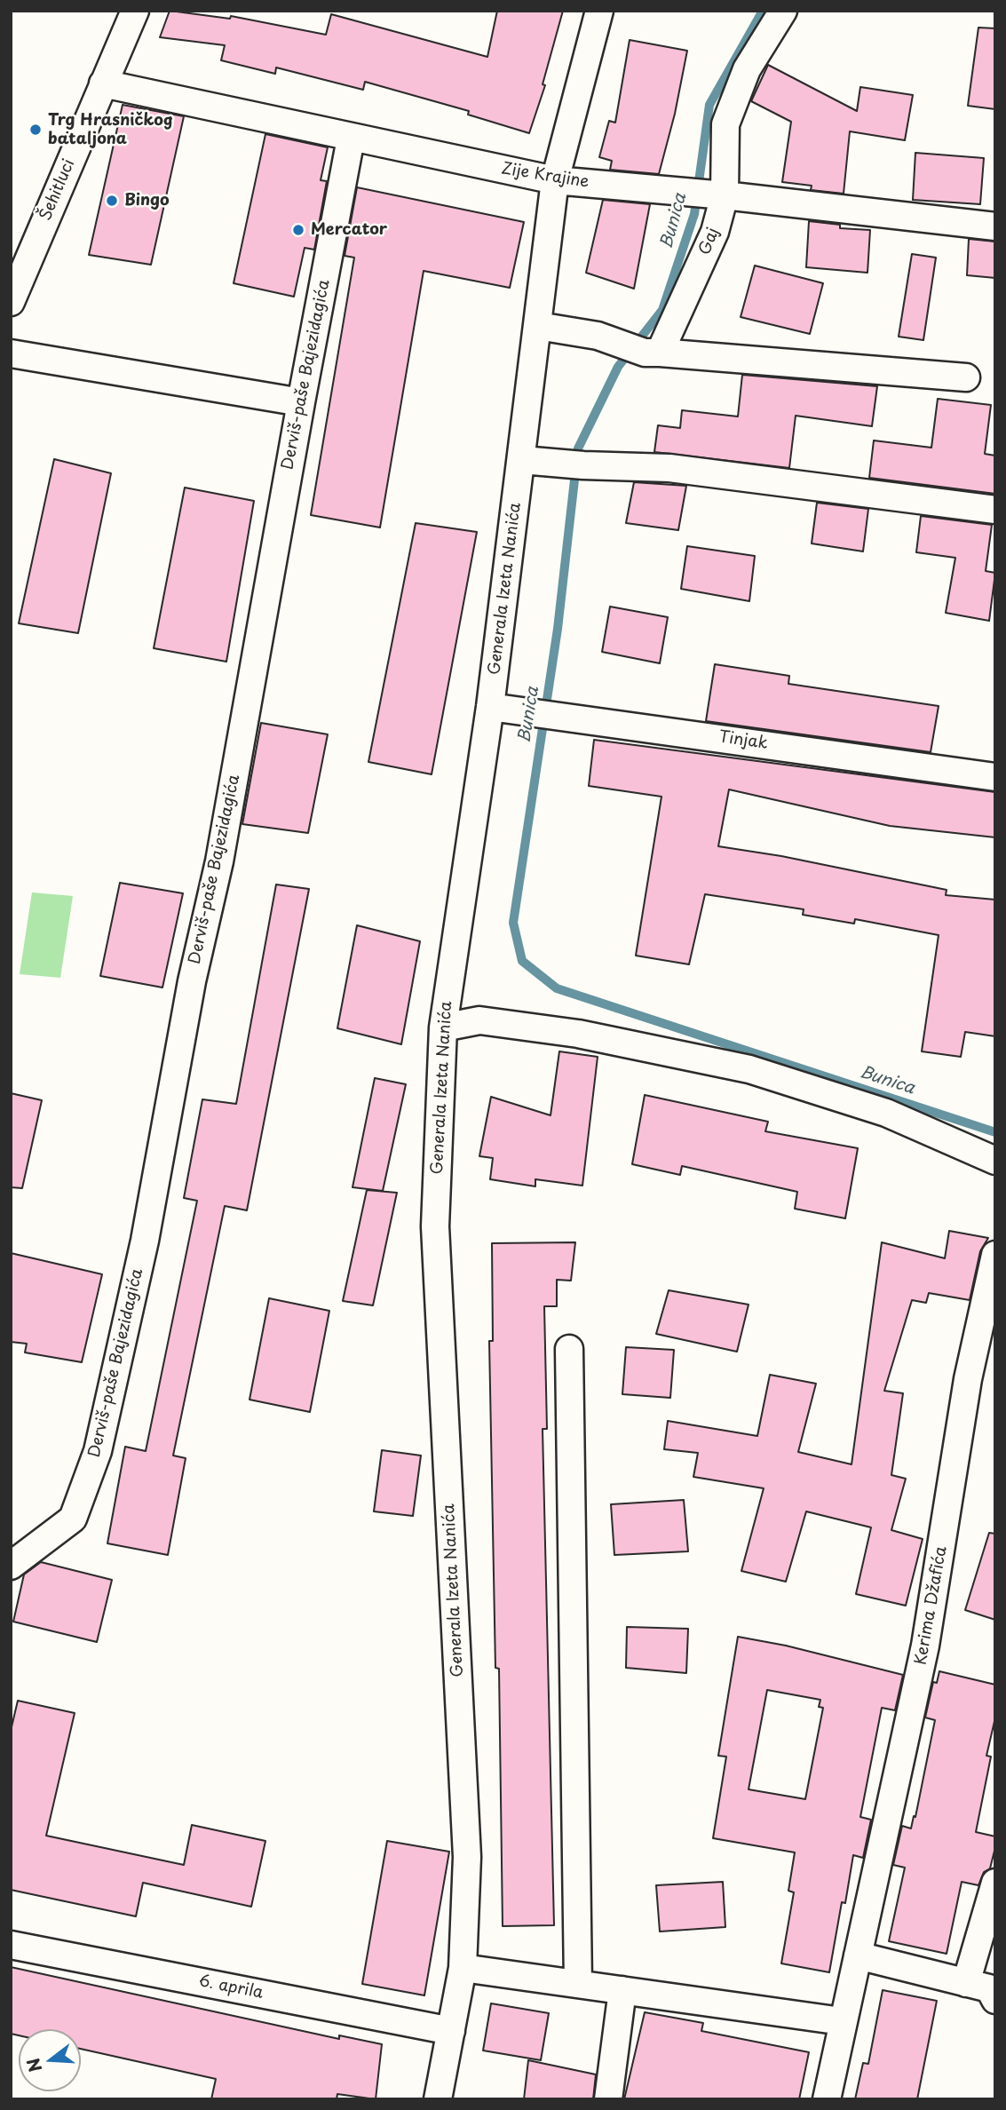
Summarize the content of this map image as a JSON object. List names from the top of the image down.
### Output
{
  "streets": {
    "street": [
      "Zije Krajine",
      "Šehitluci",
      "Gaj",
      "Derviš-paše Bajezidagića",
      "Generala Izeta Nanića",
      "Tinjak",
      "Kerima Džafića",
      "6. aprila"
    ]
  },
  "crossings": [
    ["Zije Krajine", "Šehitluci"],
    ["Zije Krajine", "Gaj"],
    ["Zije Krajine", "Derviš-paše Bajezidagića"],
    ["Zije Krajine", "Generala Izeta Nanića"],
    ["Generala Izeta Nanića", "Tinjak"],
    ["Generala Izeta Nanića", "6. aprila"]
  ],
  "water": ["Bunica"],
  "places": ["Trg Hrasničkog bataljona", "Bingo", "Mercator"],
  "north": "left"
}
